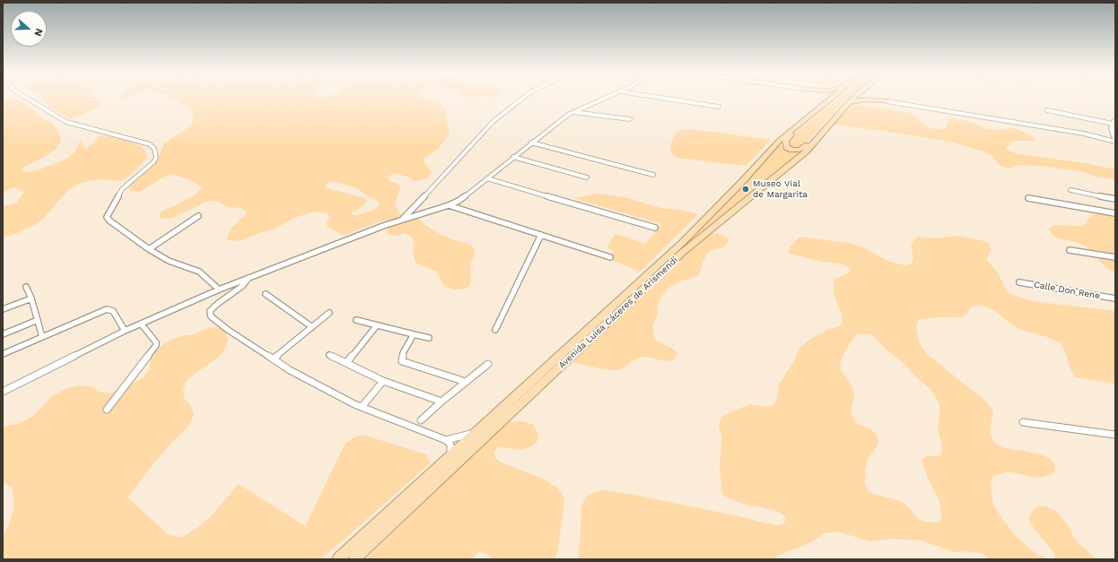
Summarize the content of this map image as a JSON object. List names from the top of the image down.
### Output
{
  "streets": {
    "main road": ["Avenida Luisa Cáceres de Arismendi"],
    "street": ["Calle Don Rene"]
  },
  "places": ["Museo Vial de Margarita"],
  "north": "right"
}
